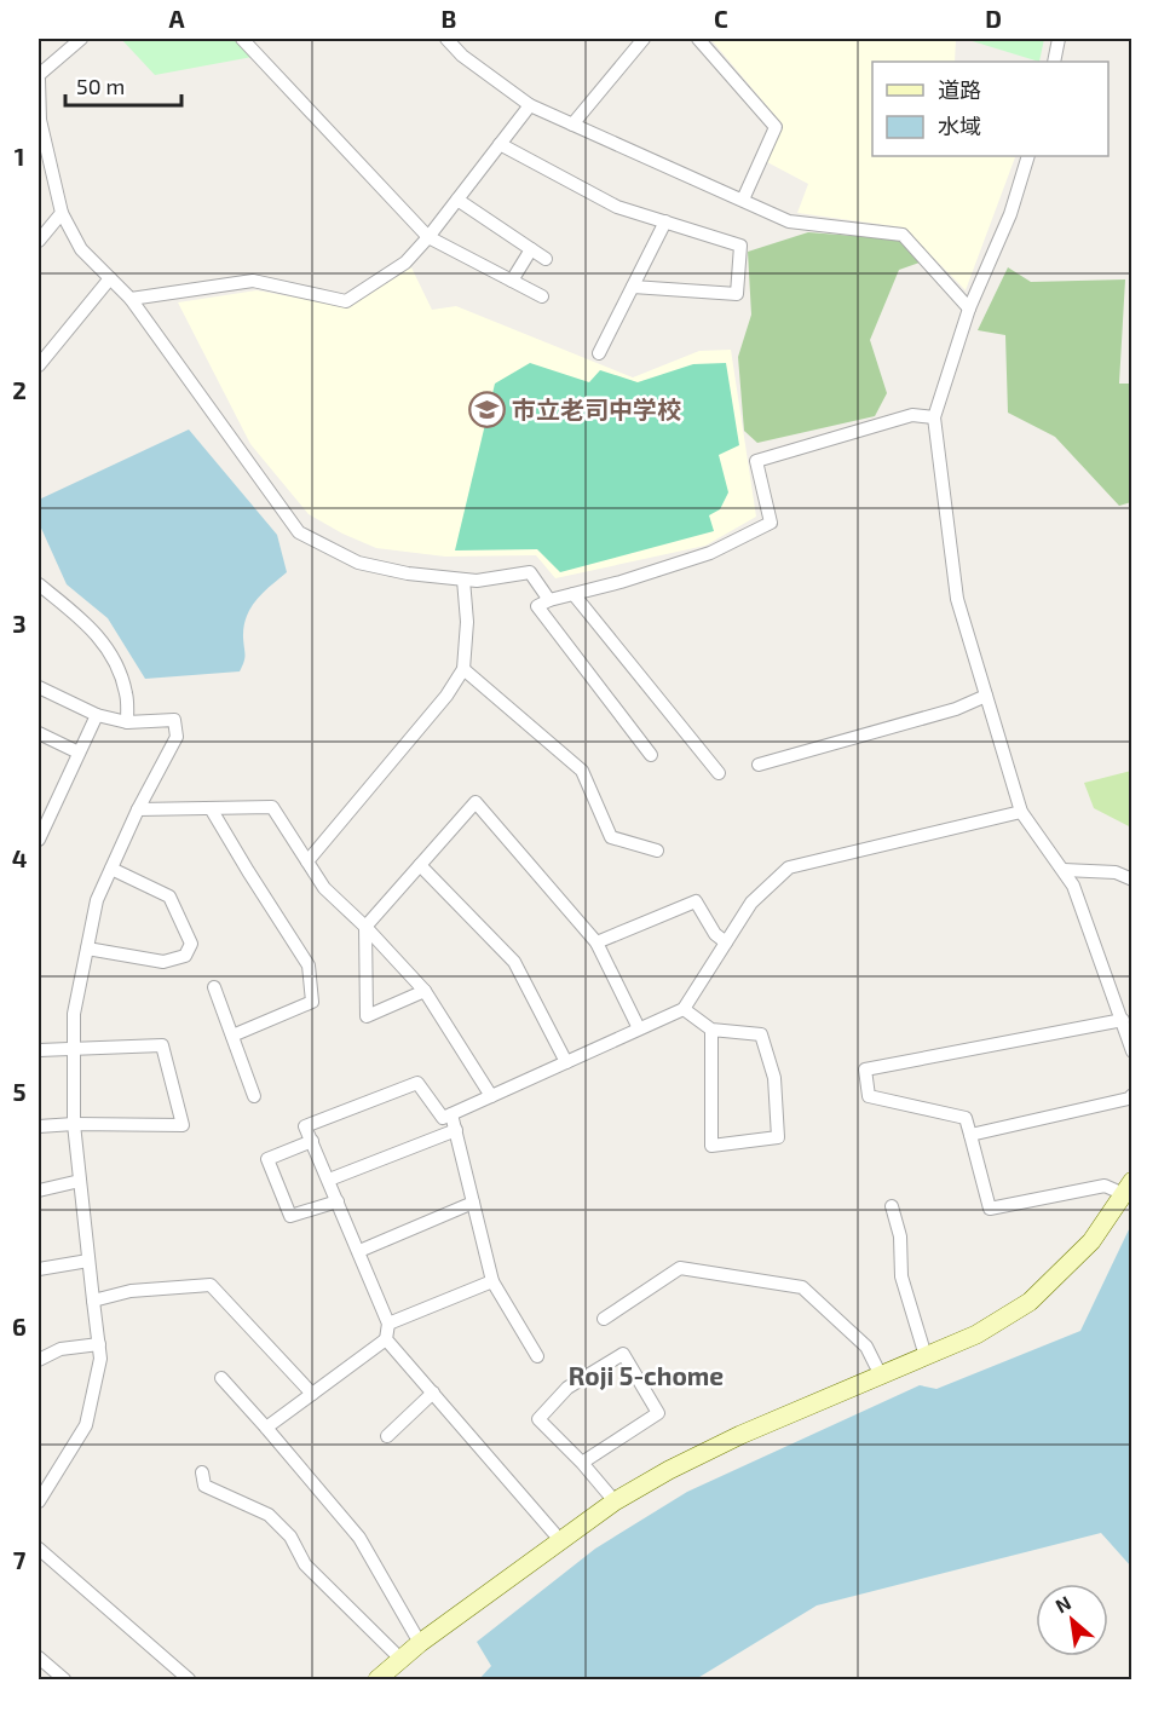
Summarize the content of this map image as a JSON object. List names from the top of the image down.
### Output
{
  "districts": ["Roji 5-chome"],
  "places": {
    "school or university": ["市立老司中学校"]
  },
  "legend": ["道路", "水域"],
  "scale_bar": "50 m",
  "north": "top left",
  "grid": {
    "columns": [
      "A",
      "B",
      "C",
      "D"
    ],
    "rows": [
      "1",
      "2",
      "3",
      "4",
      "5",
      "6",
      "7"
    ]
  }
}
